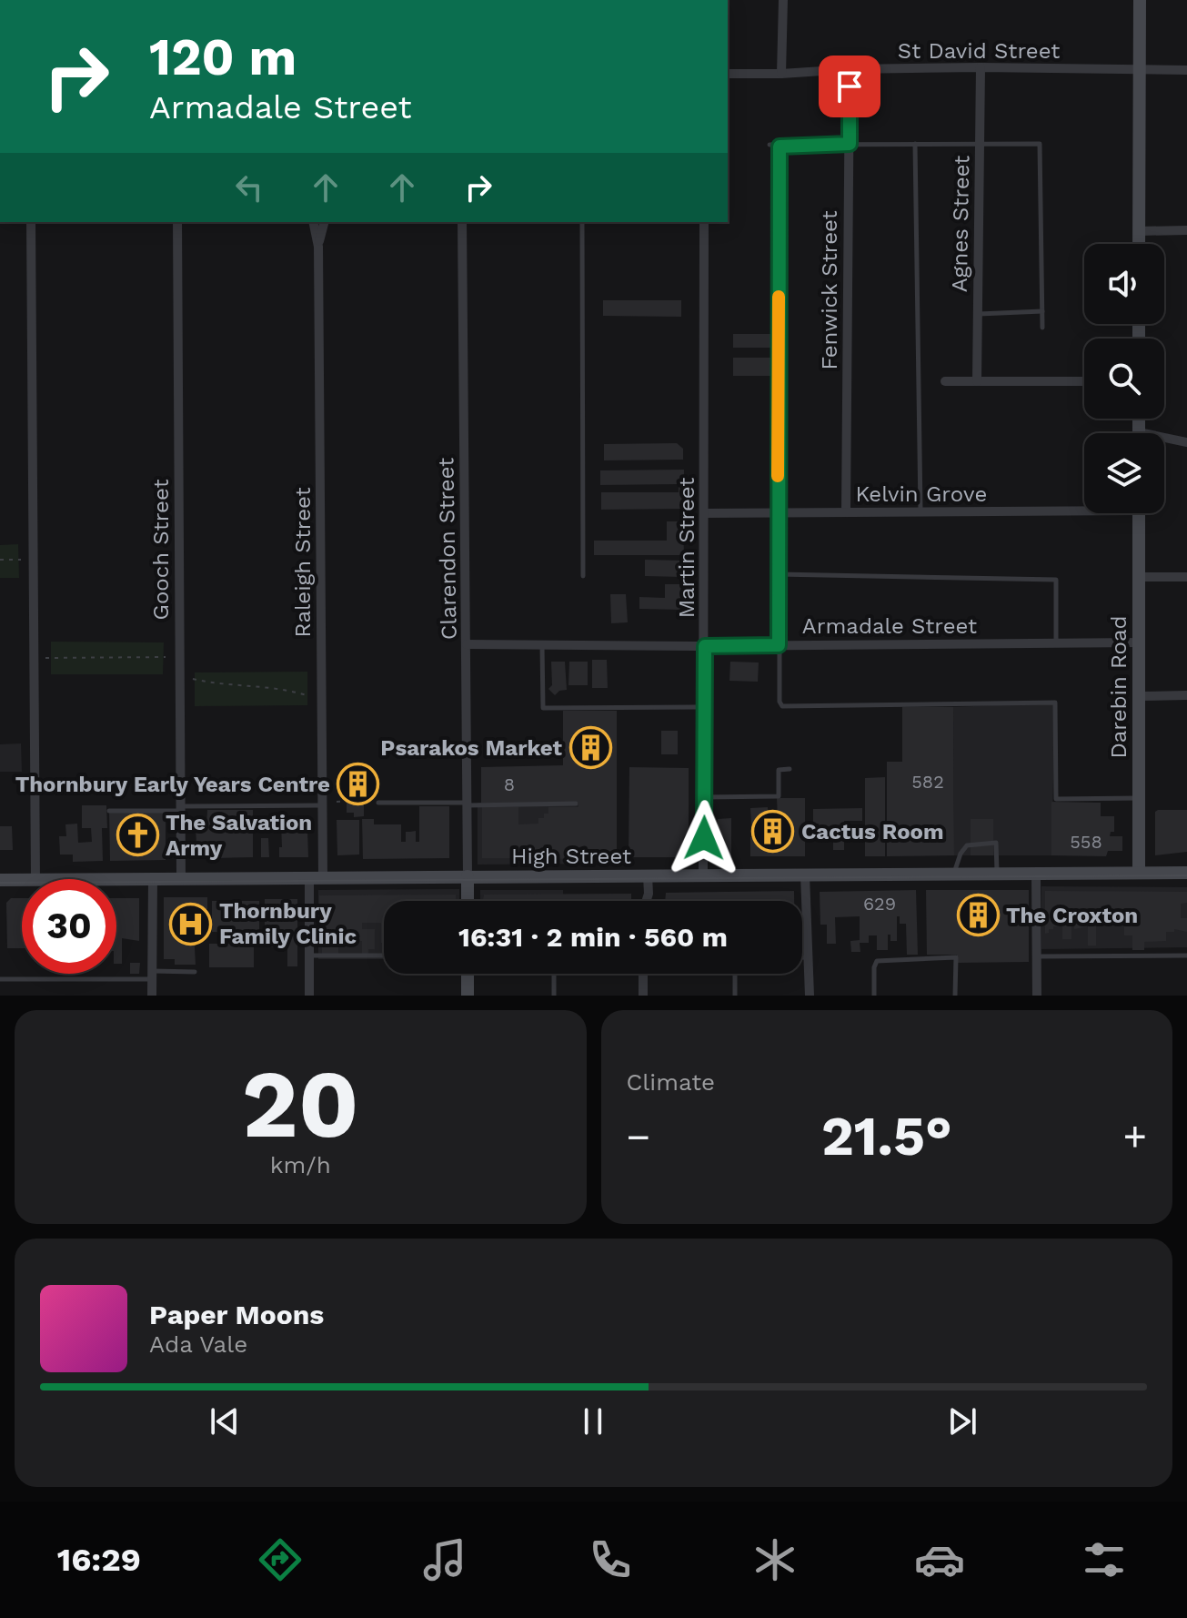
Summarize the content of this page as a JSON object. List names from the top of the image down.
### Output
{
  "streets": {
    "main road": ["Darebin Road", "High Street"],
    "street": [
      "St David Street",
      "Agnes Street",
      "Fenwick Street",
      "Kelvin Grove",
      "Martin Street",
      "Clarendon Street",
      "Gooch Street",
      "Raleigh Street",
      "Armadale Street"
    ]
  },
  "crossings": [
    ["St David Street", "Agnes Street"],
    ["St David Street", "Fenwick Street"],
    ["Fenwick Street", "Kelvin Grove"],
    ["Kelvin Grove", "Martin Street"],
    ["Martin Street", "Armadale Street"],
    ["Martin Street", "High Street"],
    ["Clarendon Street", "Armadale Street"],
    ["Clarendon Street", "High Street"],
    ["Gooch Street", "High Street"],
    ["Raleigh Street", "High Street"],
    ["Armadale Street", "Darebin Road"],
    ["Darebin Road", "High Street"]
  ],
  "places": {
    "building": [
      "Psarakos Market",
      "Thornbury Early Years Centre",
      "Cactus Room",
      "The Croxton"
    ],
    "church": ["The Salvation Army"],
    "hospital": ["Thornbury Family Clinic"]
  },
  "house_numbers": [
    "582",
    "8",
    "558",
    "629"
  ],
  "page": {
    "turn": ["120 m", "Armadale Street"],
    "limit": "30",
    "trip": "16:31 · 2 min · 560 m",
    "tile": [
      ["20", "km/h"],
      "Climate"
    ],
    "heat": ["−", "21.5°", "+"],
    "song": ["Paper Moons", "Ada Vale"],
    "tabs": "16:29"
  }
}
